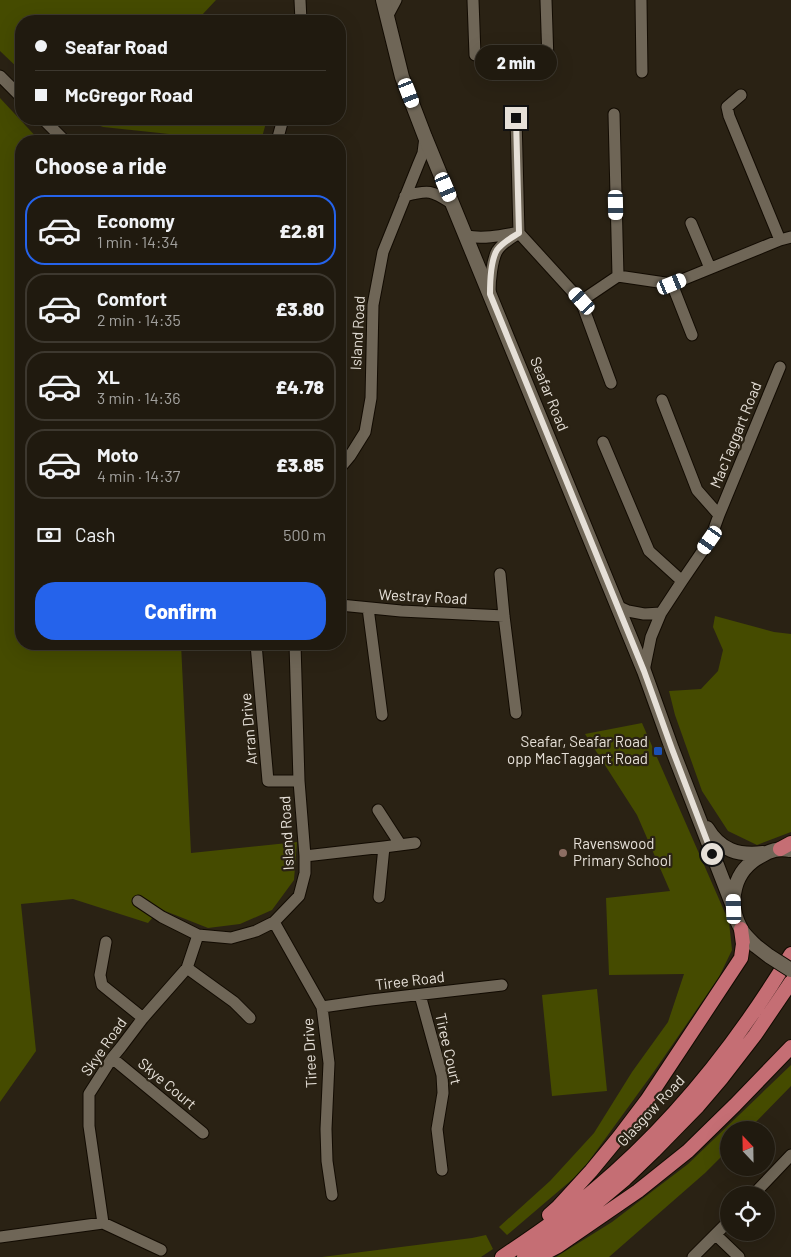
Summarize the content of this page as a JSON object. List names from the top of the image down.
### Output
{
  "streets": {
    "main road": ["Glasgow Road"],
    "street": [
      "Island Road",
      "Seafar Road",
      "MacTaggart Road",
      "Westray Road",
      "Arran Drive",
      "Tiree Road",
      "Skye Road",
      "Tiree Court",
      "Tiree Drive",
      "Skye Court"
    ]
  },
  "crossings": [
    ["Island Road", "Seafar Road"],
    ["Island Road", "Arran Drive"],
    ["Island Road", "Skye Road"],
    ["Island Road", "Tiree Drive"],
    ["Seafar Road", "MacTaggart Road"],
    ["Tiree Road", "Tiree Court"],
    ["Tiree Road", "Tiree Drive"],
    ["Skye Road", "Skye Court"]
  ],
  "places": {
    "transit": ["Seafar, Seafar Road opp MacTaggart Road"],
    "other": ["Ravenswood Primary School"]
  },
  "north": "top",
  "page": {
    "banner": ["Seafar Road", "McGregor Road"],
    "bubble": "2 min",
    "heading": "Choose a ride",
    "list": [
      {
        "name": "Economy",
        "note": "1 min · 14:34",
        "value": "£2.81"
      },
      {
        "name": "Comfort",
        "note": "2 min · 14:35",
        "value": "£3.80"
      },
      {
        "name": "XL",
        "note": "3 min · 14:36",
        "value": "£4.78"
      },
      {
        "name": "Moto",
        "note": "4 min · 14:37",
        "value": "£3.85"
      }
    ],
    "pay": ["Cash", "500 m"],
    "buttons": "Confirm"
  }
}
